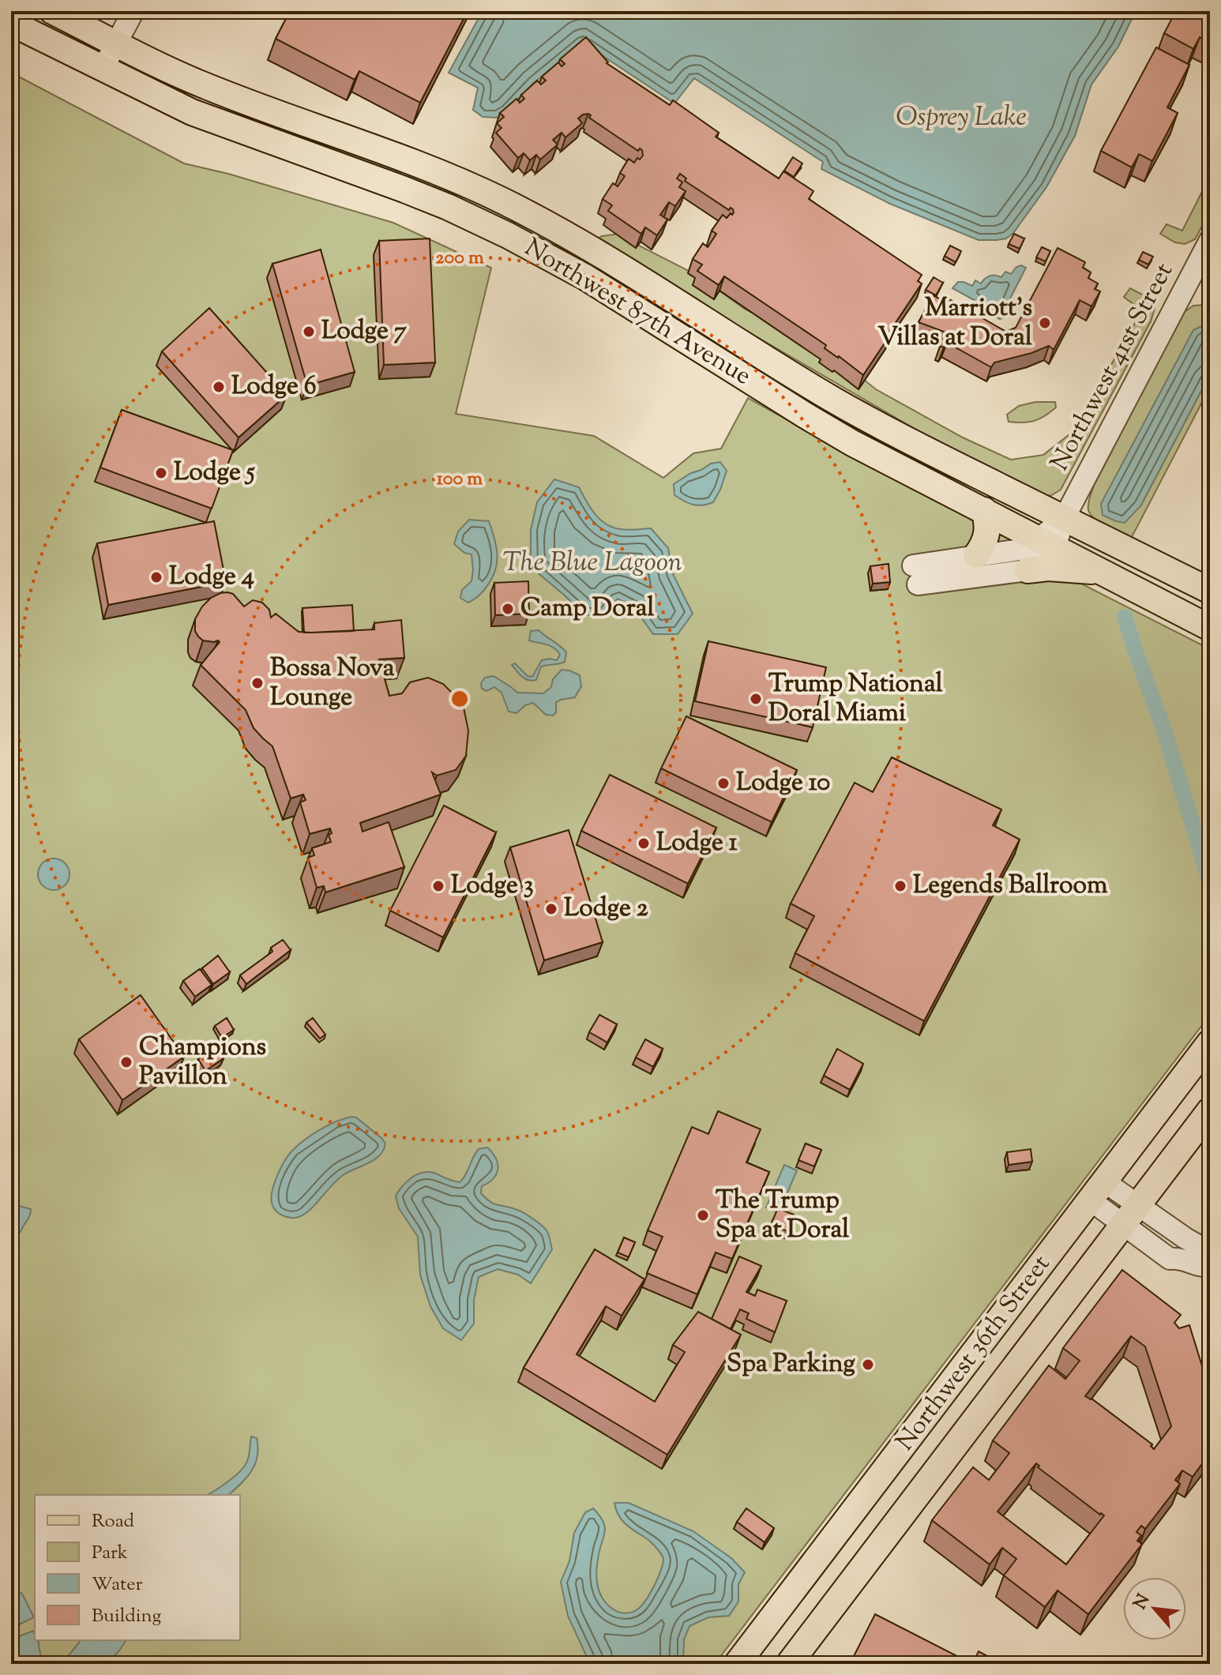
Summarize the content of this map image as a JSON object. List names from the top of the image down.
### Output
{
  "streets": {
    "main road": ["Northwest 87th Avenue", "Northwest 36th Street"],
    "street": ["Northwest 41st Street"]
  },
  "crossings": [
    ["Northwest 87th Avenue", "Northwest 41st Street"]
  ],
  "water": ["Osprey Lake", "The Blue Lagoon"],
  "places": [
    "Marriott's Villas at Doral",
    "Lodge 7",
    "Lodge 6",
    "Lodge 5",
    "Lodge 4",
    "Camp Doral",
    "Bossa Nova Lounge",
    "Trump National Doral Miami",
    "Lodge 10",
    "Lodge 1",
    "Lodge 3",
    "Legends Ballroom",
    "Lodge 2",
    "Champions Pavillon",
    "The Trump Spa at Doral",
    "Spa Parking"
  ],
  "legend": [
    "Road",
    "Park",
    "Water",
    "Building"
  ],
  "north": "top left",
  "rings": ["200 m", "100 m"]
}
